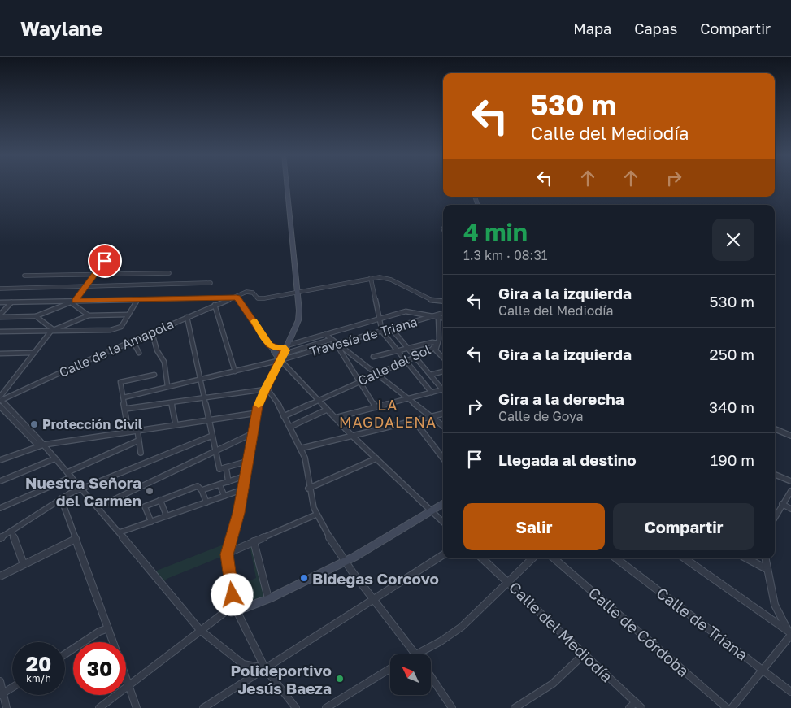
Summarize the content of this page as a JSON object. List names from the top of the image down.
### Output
{
  "streets": {
    "street": [
      "Travesía de Triana",
      "Calle de la Amapola",
      "Calle del Sol",
      "Calle de Triana",
      "Calle del Mediodía",
      "Calle de Córdoba"
    ]
  },
  "districts": ["LA MAGDALENA"],
  "places": [
    "Protección Civil",
    "Nuestra Señora del Carmen",
    "Bidegas Corcovo",
    "Polideportivo Jesús Baeza"
  ],
  "north": "top left",
  "page": {
    "header": "Waylane",
    "nav": ["Mapa", "Capas", "Compartir"],
    "turn": ["530 m", "Calle del Mediodía"],
    "heading": ["4 min", "1.3 km · 08:31"],
    "list": [
      {
        "name": "Gira a la izquierda",
        "note": "Calle del Mediodía",
        "value": "530 m"
      },
      {
        "name": "Gira a la izquierda",
        "value": "250 m"
      },
      {
        "name": "Gira a la derecha",
        "note": "Calle de Goya",
        "value": "340 m"
      },
      {
        "name": "Llegada al destino",
        "value": "190 m"
      }
    ],
    "buttons": ["Salir", "Compartir"],
    "speed": "20 km/h",
    "limit": "30"
  }
}
